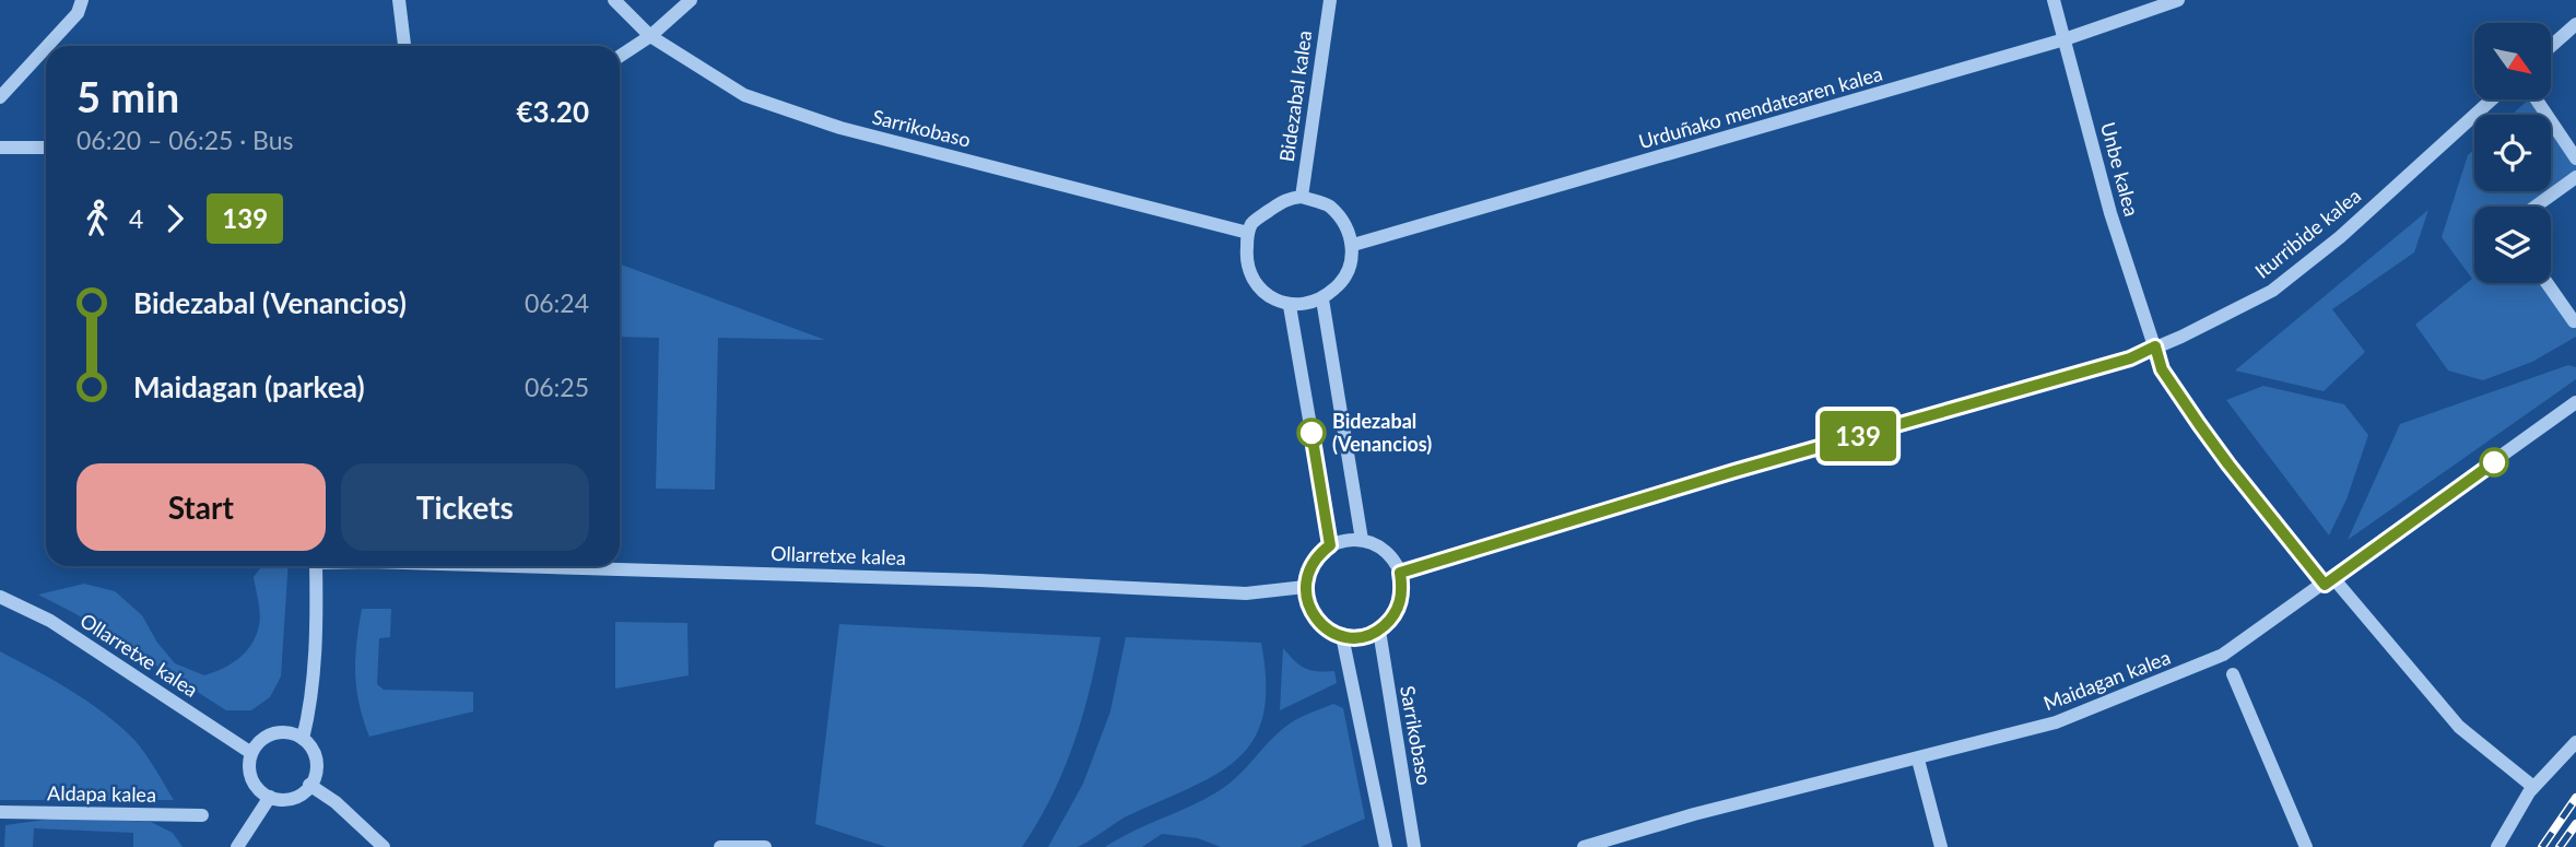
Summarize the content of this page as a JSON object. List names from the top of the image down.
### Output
{
  "streets": {
    "street": [
      "Bidezabal kalea",
      "Urduñako mendatearen kalea",
      "Sarrikobaso",
      "Unbe kalea",
      "Iturribide kalea",
      "Ollarretxe kalea",
      "Maidagan kalea",
      "Aldapa kalea"
    ]
  },
  "crossings": [
    ["Bidezabal kalea", "Urduñako mendatearen kalea"],
    ["Bidezabal kalea", "Sarrikobaso"],
    ["Urduñako mendatearen kalea", "Sarrikobaso"],
    ["Urduñako mendatearen kalea", "Unbe kalea"],
    ["Sarrikobaso", "Iturribide kalea"],
    ["Sarrikobaso", "Ollarretxe kalea"],
    ["Unbe kalea", "Iturribide kalea"],
    ["Unbe kalea", "Maidagan kalea"],
    ["Iturribide kalea", "Ollarretxe kalea"]
  ],
  "places": ["Bidezabal (Venancios)"],
  "lines": ["bus line 139"],
  "north": "bottom right",
  "page": {
    "on_map": "139",
    "heading": ["5 min", "06:20 – 06:25 · Bus", "€3.20"],
    "legs": ["4", "139"],
    "list": [
      {
        "name": "Bidezabal (Venancios)",
        "value": "06:24"
      },
      {
        "name": "Maidagan (parkea)",
        "value": "06:25"
      }
    ],
    "buttons": ["Start", "Tickets"]
  }
}
